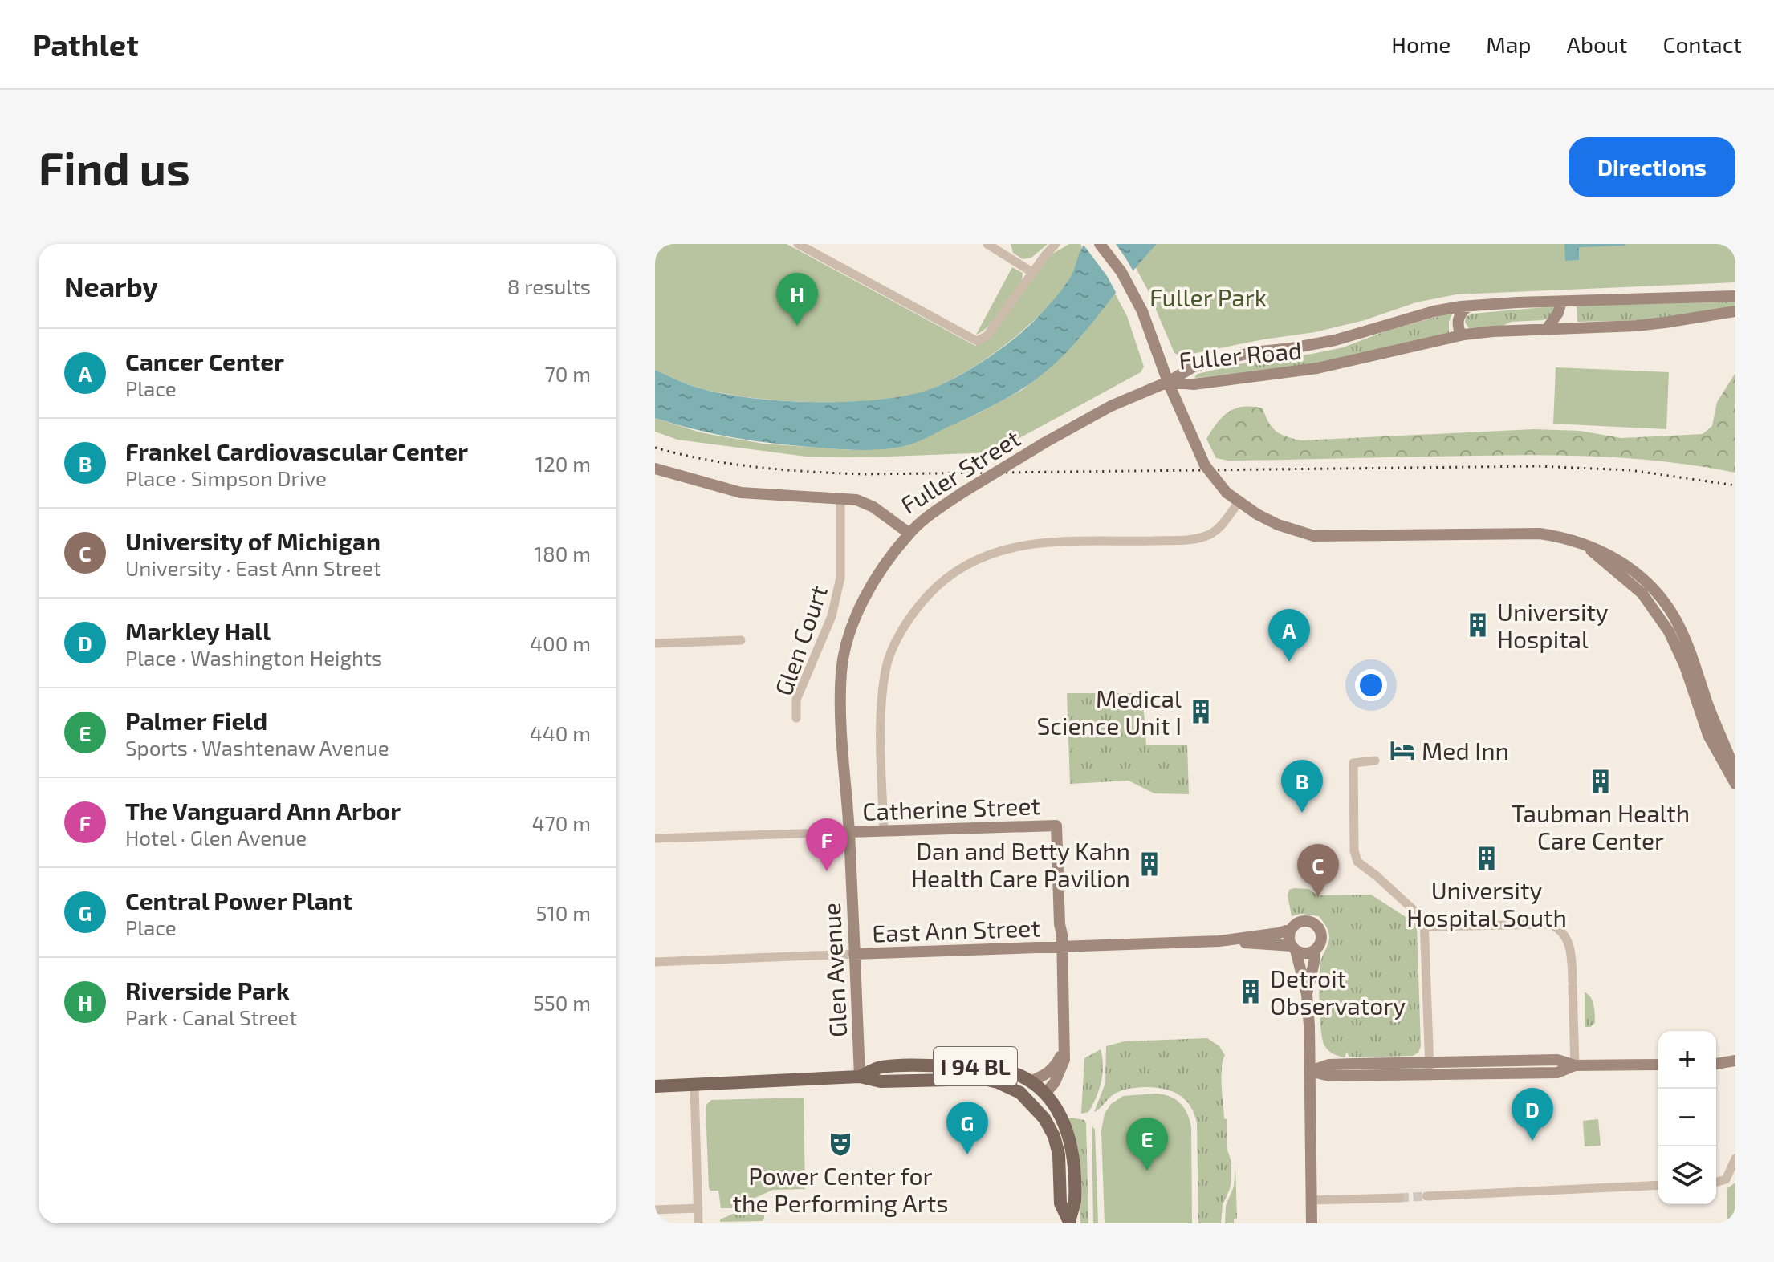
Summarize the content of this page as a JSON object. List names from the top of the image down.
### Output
{
  "streets": {
    "main road": ["I 94 BL"],
    "street": [
      "Fuller Road",
      "Fuller Street",
      "Glen Court",
      "Catherine Street",
      "East Ann Street",
      "Glen Avenue"
    ]
  },
  "crossings": [
    ["Fuller Road", "Fuller Street"],
    ["Fuller Street", "Glen Court"],
    ["Fuller Street", "Glen Avenue"],
    ["Catherine Street", "East Ann Street"],
    ["Catherine Street", "Glen Avenue"],
    ["East Ann Street", "Glen Avenue"],
    ["Glen Avenue", "I 94 BL"]
  ],
  "parks": ["Fuller Park"],
  "places": {
    "building": [
      "University Hospital",
      "Medical Science Unit I",
      "Taubman Health Care Center",
      "University Hospital South",
      "Dan and Betty Kahn Health Care Pavilion",
      "Detroit Observatory"
    ],
    "hotel": ["Med Inn"],
    "theatre": ["Power Center for the Performing Arts"]
  },
  "page": {
    "header": "Pathlet",
    "nav": [
      "Home",
      "Map",
      "About",
      "Contact"
    ],
    "buttons": "Directions",
    "title": "Find us",
    "heading": ["Nearby", "8 results"],
    "pins": [
      "H",
      "A",
      "B",
      "F",
      "C",
      "D",
      "G",
      "E"
    ],
    "list": [
      {
        "mark": "A",
        "name": "Cancer Center",
        "note": "Place",
        "value": "70 m"
      },
      {
        "mark": "B",
        "name": "Frankel Cardiovascular Center",
        "note": "Place · Simpson Drive",
        "value": "120 m"
      },
      {
        "mark": "C",
        "name": "University of Michigan",
        "note": "University · East Ann Street",
        "value": "180 m"
      },
      {
        "mark": "D",
        "name": "Markley Hall",
        "note": "Place · Washington Heights",
        "value": "400 m"
      },
      {
        "mark": "E",
        "name": "Palmer Field",
        "note": "Sports · Washtenaw Avenue",
        "value": "440 m"
      },
      {
        "mark": "F",
        "name": "The Vanguard Ann Arbor",
        "note": "Hotel · Glen Avenue",
        "value": "470 m"
      },
      {
        "mark": "G",
        "name": "Central Power Plant",
        "note": "Place",
        "value": "510 m"
      },
      {
        "mark": "H",
        "name": "Riverside Park",
        "note": "Park · Canal Street",
        "value": "550 m"
      }
    ],
    "map_buttons": ["+", "−"]
  }
}
